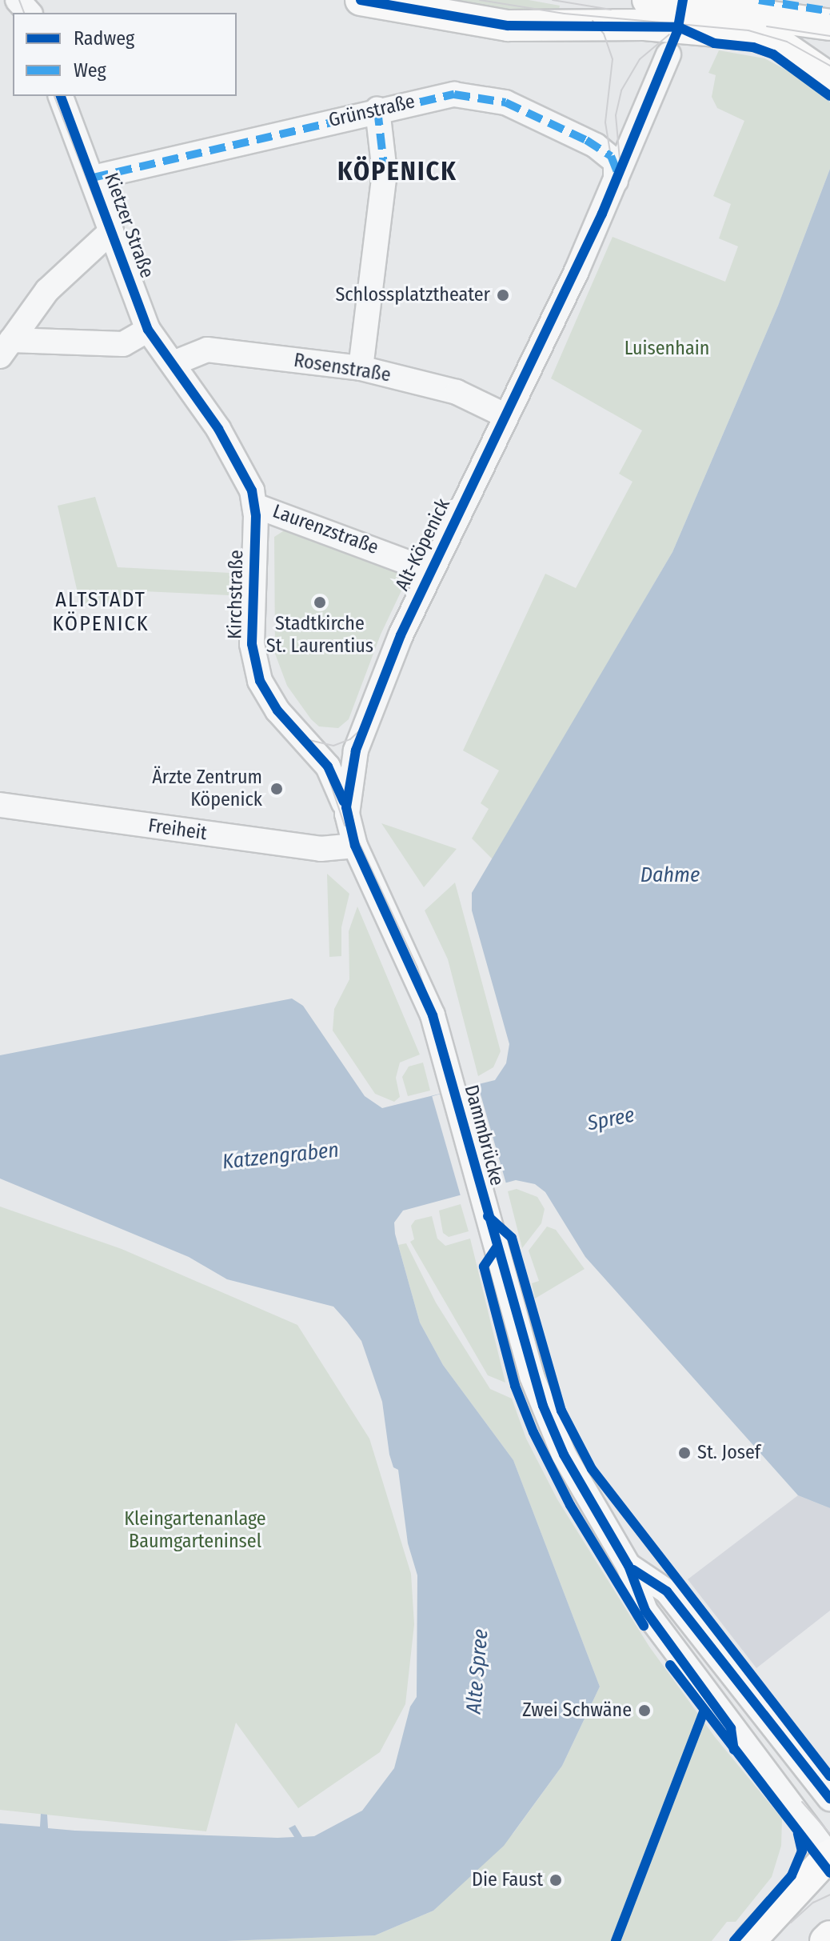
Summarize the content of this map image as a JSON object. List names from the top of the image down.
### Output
{
  "streets": {
    "street": [
      "Grünstraße",
      "Kietzer Straße",
      "Rosenstraße",
      "Laurenzstraße",
      "Alt-Köpenick",
      "Kirchstraße",
      "Freiheit",
      "Dammbrücke"
    ]
  },
  "crossings": [
    ["Grünstraße", "Kietzer Straße"],
    ["Grünstraße", "Alt-Köpenick"],
    ["Kietzer Straße", "Rosenstraße"],
    ["Kietzer Straße", "Kirchstraße"],
    ["Rosenstraße", "Alt-Köpenick"],
    ["Rosenstraße", "Kirchstraße"],
    ["Laurenzstraße", "Alt-Köpenick"],
    ["Laurenzstraße", "Kirchstraße"],
    ["Alt-Köpenick", "Kirchstraße"],
    ["Alt-Köpenick", "Freiheit"],
    ["Alt-Köpenick", "Dammbrücke"]
  ],
  "districts": ["KÖPENICK", "ALTSTADT KÖPENICK"],
  "water": [
    "Dahme",
    "Spree",
    "Katzengraben",
    "Alte Spree"
  ],
  "parks": ["Luisenhain", "Kleingartenanlage Baumgarteninsel"],
  "places": [
    "Schlossplatztheater",
    "Stadtkirche St. Laurentius",
    "Ärzte Zentrum Köpenick",
    "St. Josef",
    "Zwei Schwäne",
    "Die Faust"
  ],
  "legend": ["Radweg", "Weg"]
}
